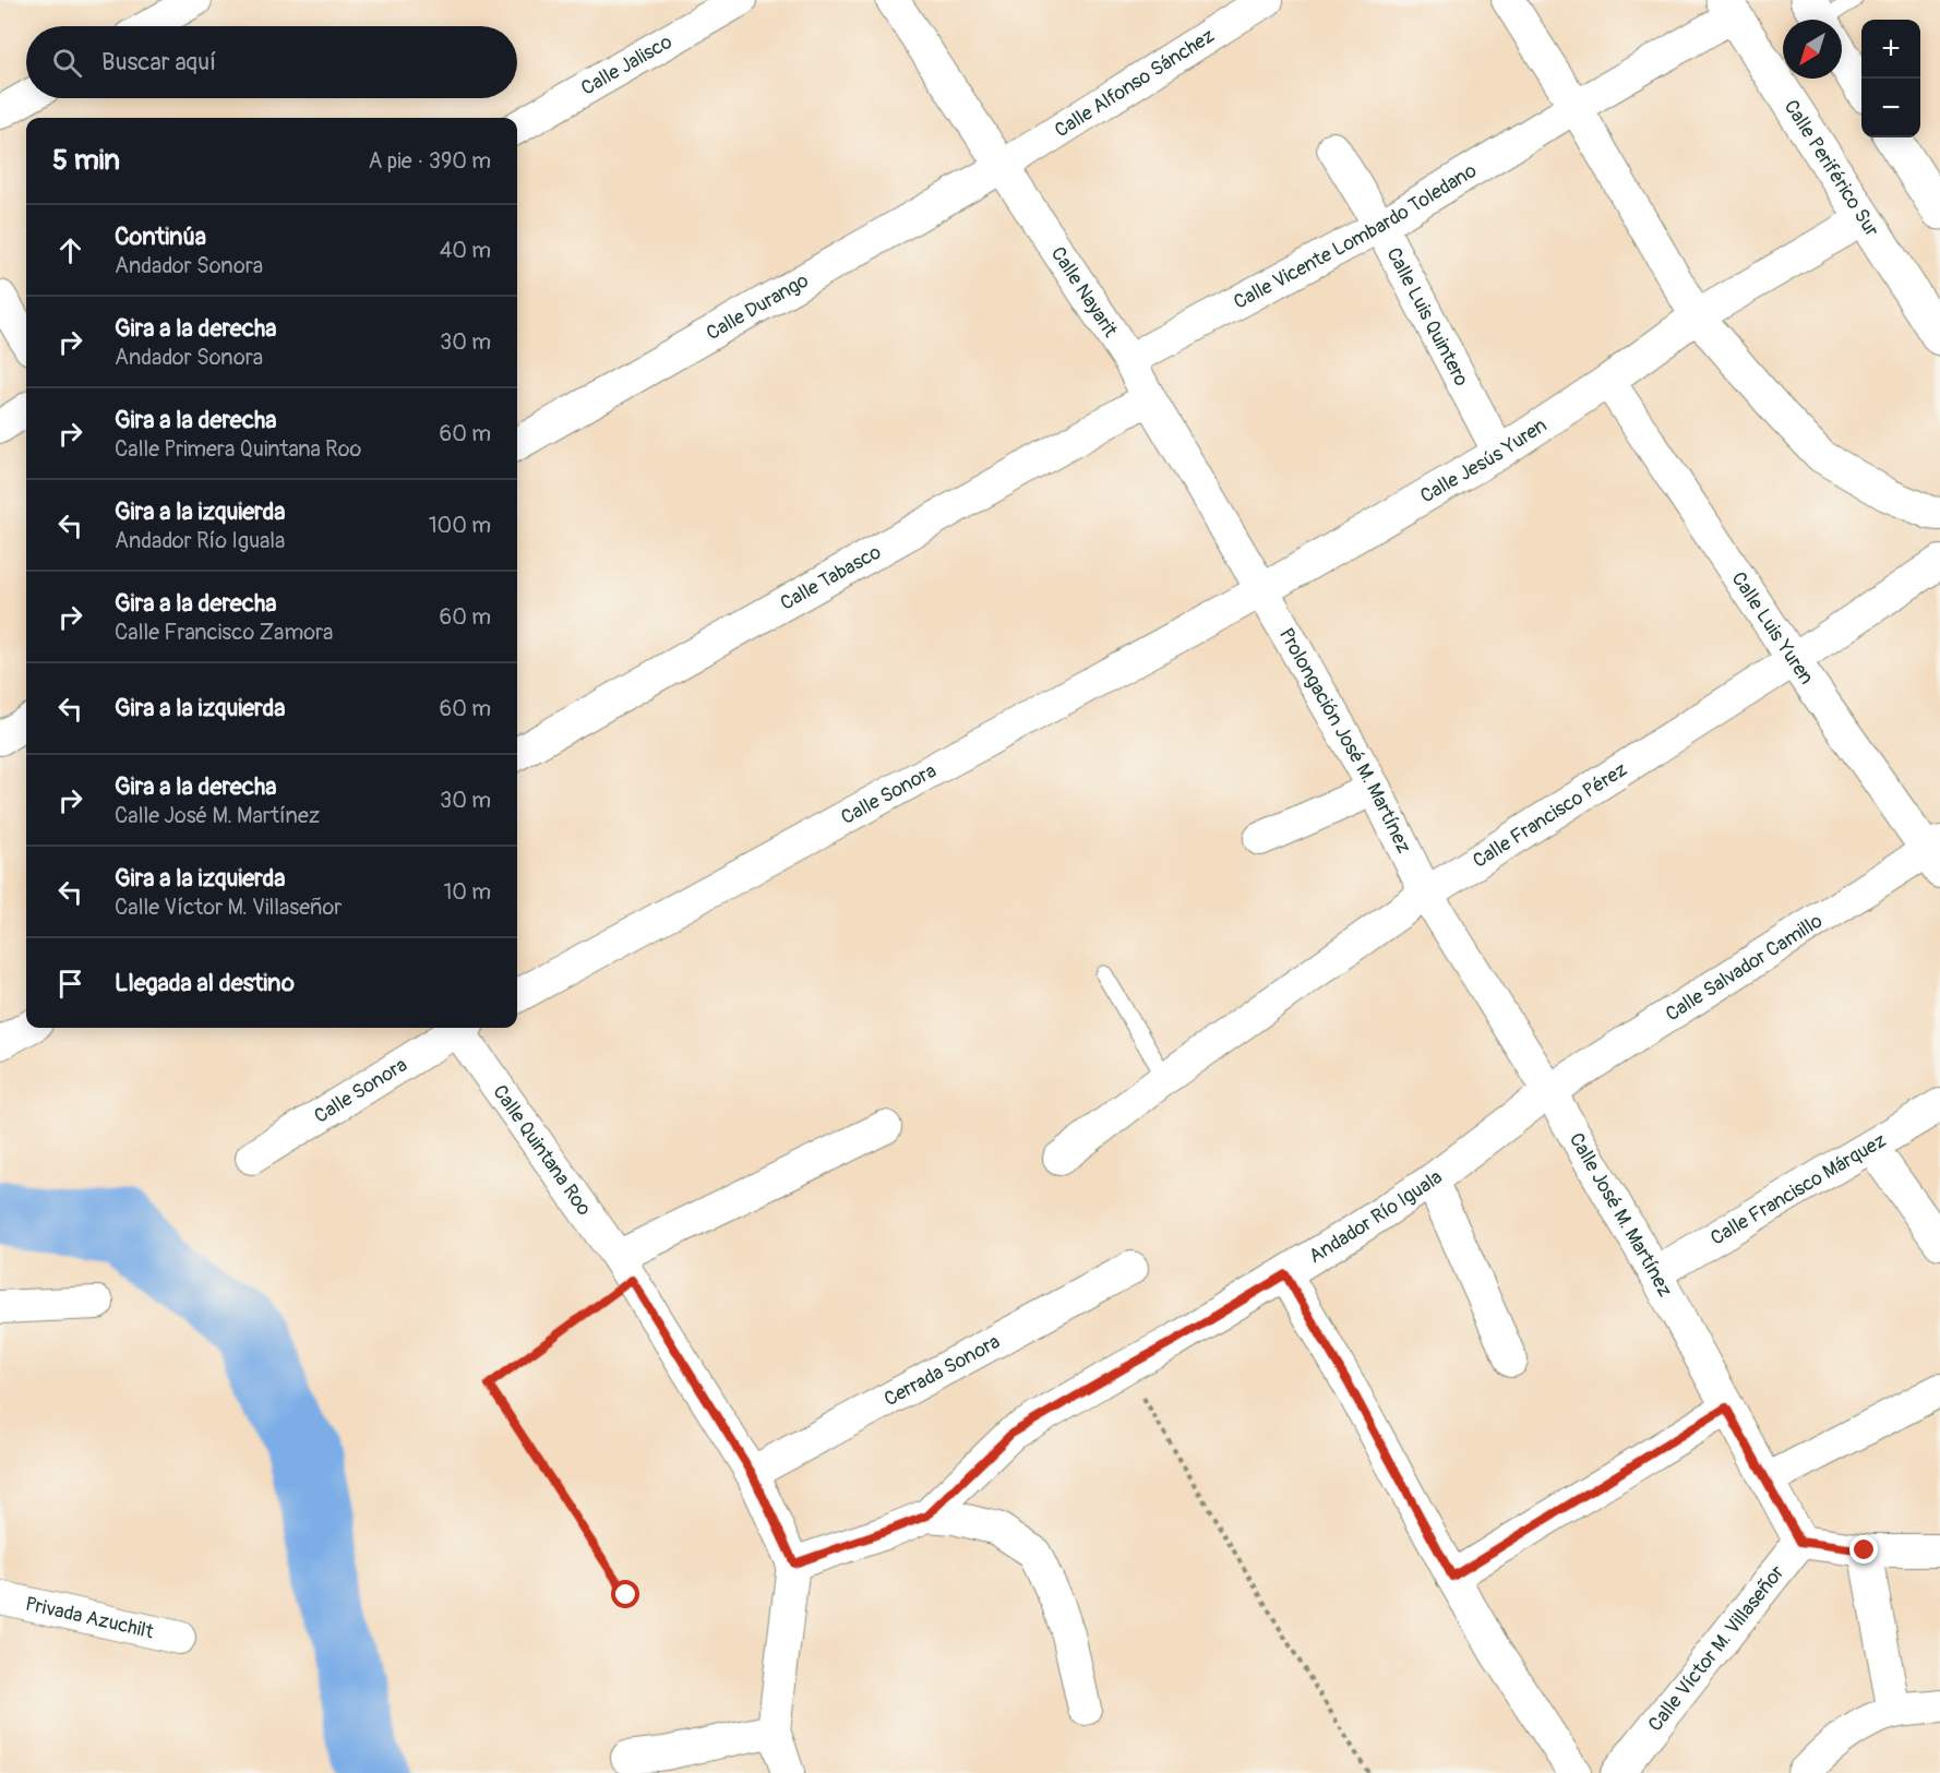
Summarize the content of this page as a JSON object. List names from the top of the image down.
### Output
{
  "streets": {
    "main road": ["Calle Periférico Sur"],
    "street": [
      "Calle Jalisco",
      "Calle Alfonso Sánchez",
      "Calle Vicente Lombardo Toledano",
      "Calle Nayarit",
      "Calle Durango",
      "Calle Luis Quintero",
      "Calle Jesús Yuren",
      "Calle Tabasco",
      "Calle Luis Yuren",
      "Prolongación José M. Martínez",
      "Calle Sonora",
      "Calle Francisco Pérez",
      "Calle Salvador Camillo",
      "Calle Quintana Roo",
      "Calle Francisco Márquez",
      "Calle José M. Martínez",
      "Andador Río Iguala",
      "Cerrada Sonora",
      "Privada Azuchilt",
      "Calle Víctor M. Villaseñor"
    ]
  },
  "crossings": [
    ["Calle Alfonso Sánchez", "Calle Nayarit"],
    ["Calle Alfonso Sánchez", "Calle Durango"],
    ["Calle Periférico Sur", "Calle Vicente Lombardo Toledano"],
    ["Calle Periférico Sur", "Calle Jesús Yuren"],
    ["Calle Vicente Lombardo Toledano", "Calle Nayarit"],
    ["Calle Vicente Lombardo Toledano", "Calle Luis Quintero"],
    ["Calle Nayarit", "Calle Durango"],
    ["Calle Nayarit", "Calle Jesús Yuren"],
    ["Calle Nayarit", "Calle Tabasco"],
    ["Calle Nayarit", "Prolongación José M. Martínez"],
    ["Calle Nayarit", "Calle Sonora"],
    ["Calle Luis Quintero", "Calle Jesús Yuren"],
    ["Calle Jesús Yuren", "Calle Luis Yuren"],
    ["Calle Jesús Yuren", "Prolongación José M. Martínez"],
    ["Calle Jesús Yuren", "Calle Sonora"],
    ["Calle Luis Yuren", "Calle Francisco Pérez"],
    ["Calle Luis Yuren", "Calle Salvador Camillo"],
    ["Prolongación José M. Martínez", "Calle Sonora"],
    ["Prolongación José M. Martínez", "Calle Francisco Pérez"],
    ["Prolongación José M. Martínez", "Calle José M. Martínez"],
    ["Calle Francisco Pérez", "Calle José M. Martínez"],
    ["Calle Salvador Camillo", "Calle José M. Martínez"],
    ["Calle Salvador Camillo", "Andador Río Iguala"],
    ["Calle Quintana Roo", "Andador Río Iguala"],
    ["Calle Quintana Roo", "Cerrada Sonora"],
    ["Calle Francisco Márquez", "Calle José M. Martínez"],
    ["Calle José M. Martínez", "Andador Río Iguala"],
    ["Calle José M. Martínez", "Calle Víctor M. Villaseñor"]
  ],
  "north": "bottom left",
  "page": {
    "map_buttons": ["+", "−"],
    "search": "Buscar aquí",
    "heading": ["5 min", "A pie · 390 m"],
    "list": [
      ["Continúa", "Andador Sonora", "40 m"],
      ["Gira a la derecha", "Andador Sonora", "30 m"],
      ["Gira a la derecha", "Calle Primera Quintana Roo", "60 m"],
      ["Gira a la izquierda", "Andador Río Iguala", "100 m"],
      ["Gira a la derecha", "Calle Francisco Zamora", "60 m"],
      ["Gira a la izquierda", "60 m"],
      ["Gira a la derecha", "Calle José M. Martínez", "30 m"],
      ["Gira a la izquierda", "Calle Víctor M. Villaseñor", "10 m"],
      "Llegada al destino"
    ]
  }
}
